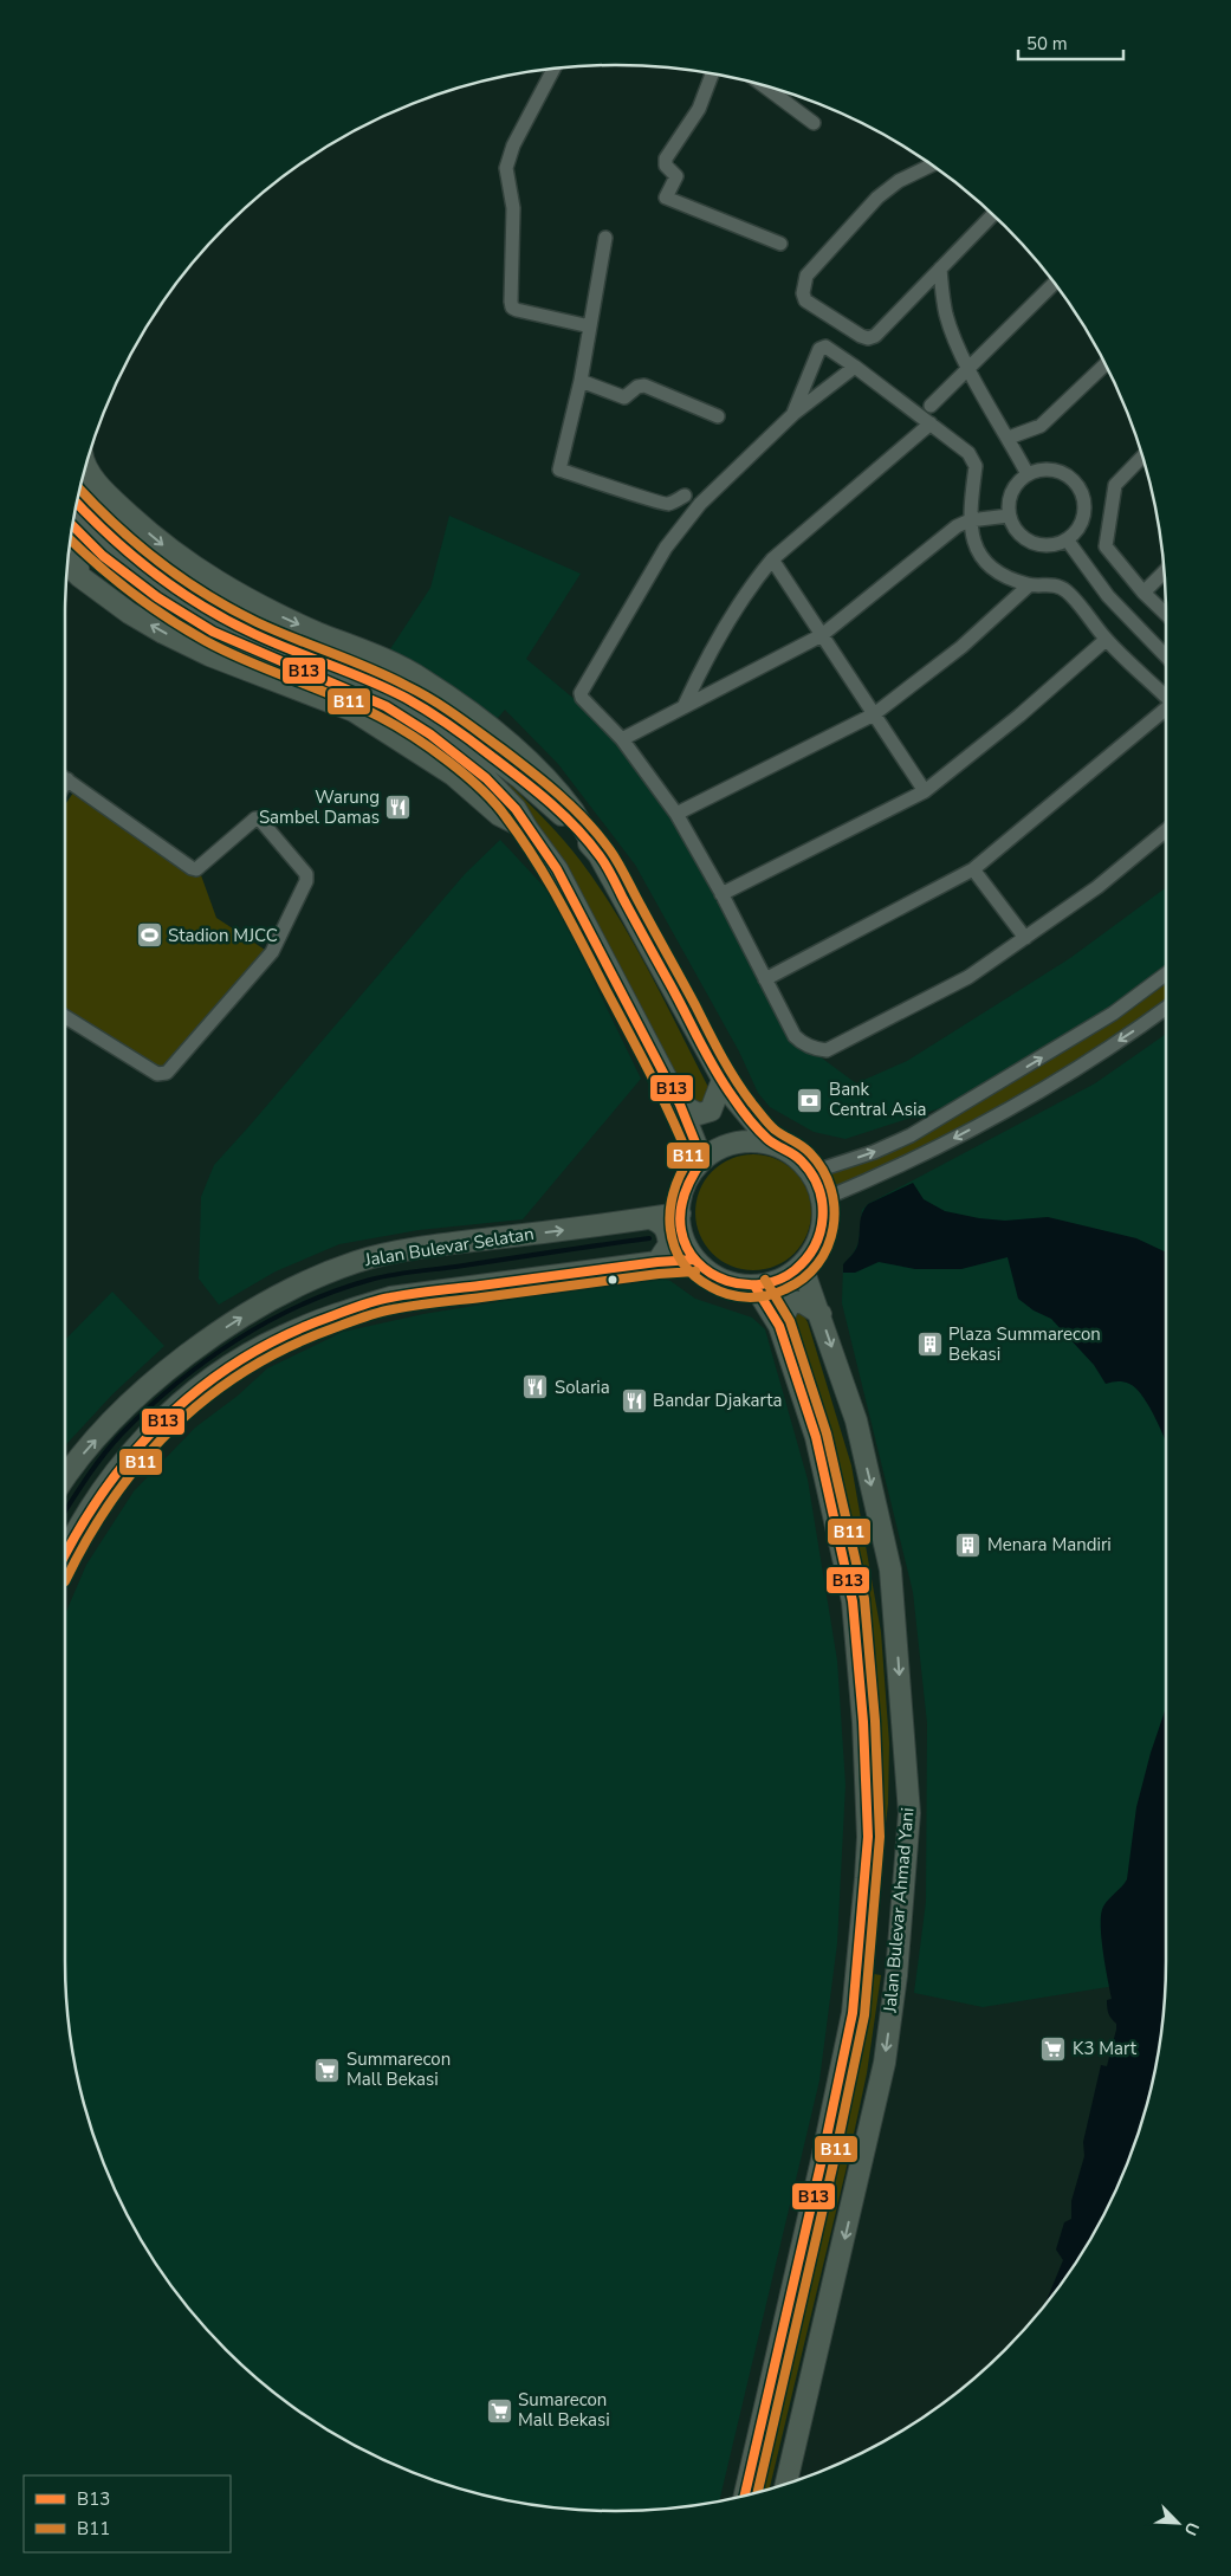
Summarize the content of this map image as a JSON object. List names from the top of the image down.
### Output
{
  "streets": {
    "main road": ["Jalan Bulevar Selatan", "Jalan Bulevar Ahmad Yani"]
  },
  "crossings": [
    ["Jalan Bulevar Selatan", "Jalan Bulevar Ahmad Yani"]
  ],
  "places": {
    "restaurant": ["Warung Sambel Damas", "Solaria", "Bandar Djakarta"],
    "sports": ["Stadion MJCC"],
    "bank": ["Bank Central Asia"],
    "building": ["Plaza Summarecon Bekasi", "Menara Mandiri"],
    "supermarket": ["K3 Mart", "Summarecon Mall Bekasi", "Sumarecon Mall Bekasi"]
  },
  "lines": ["transit line B11", "transit line B13"],
  "legend": ["B13", "B11"],
  "scale_bar": "50 m",
  "north": "bottom right"
}
